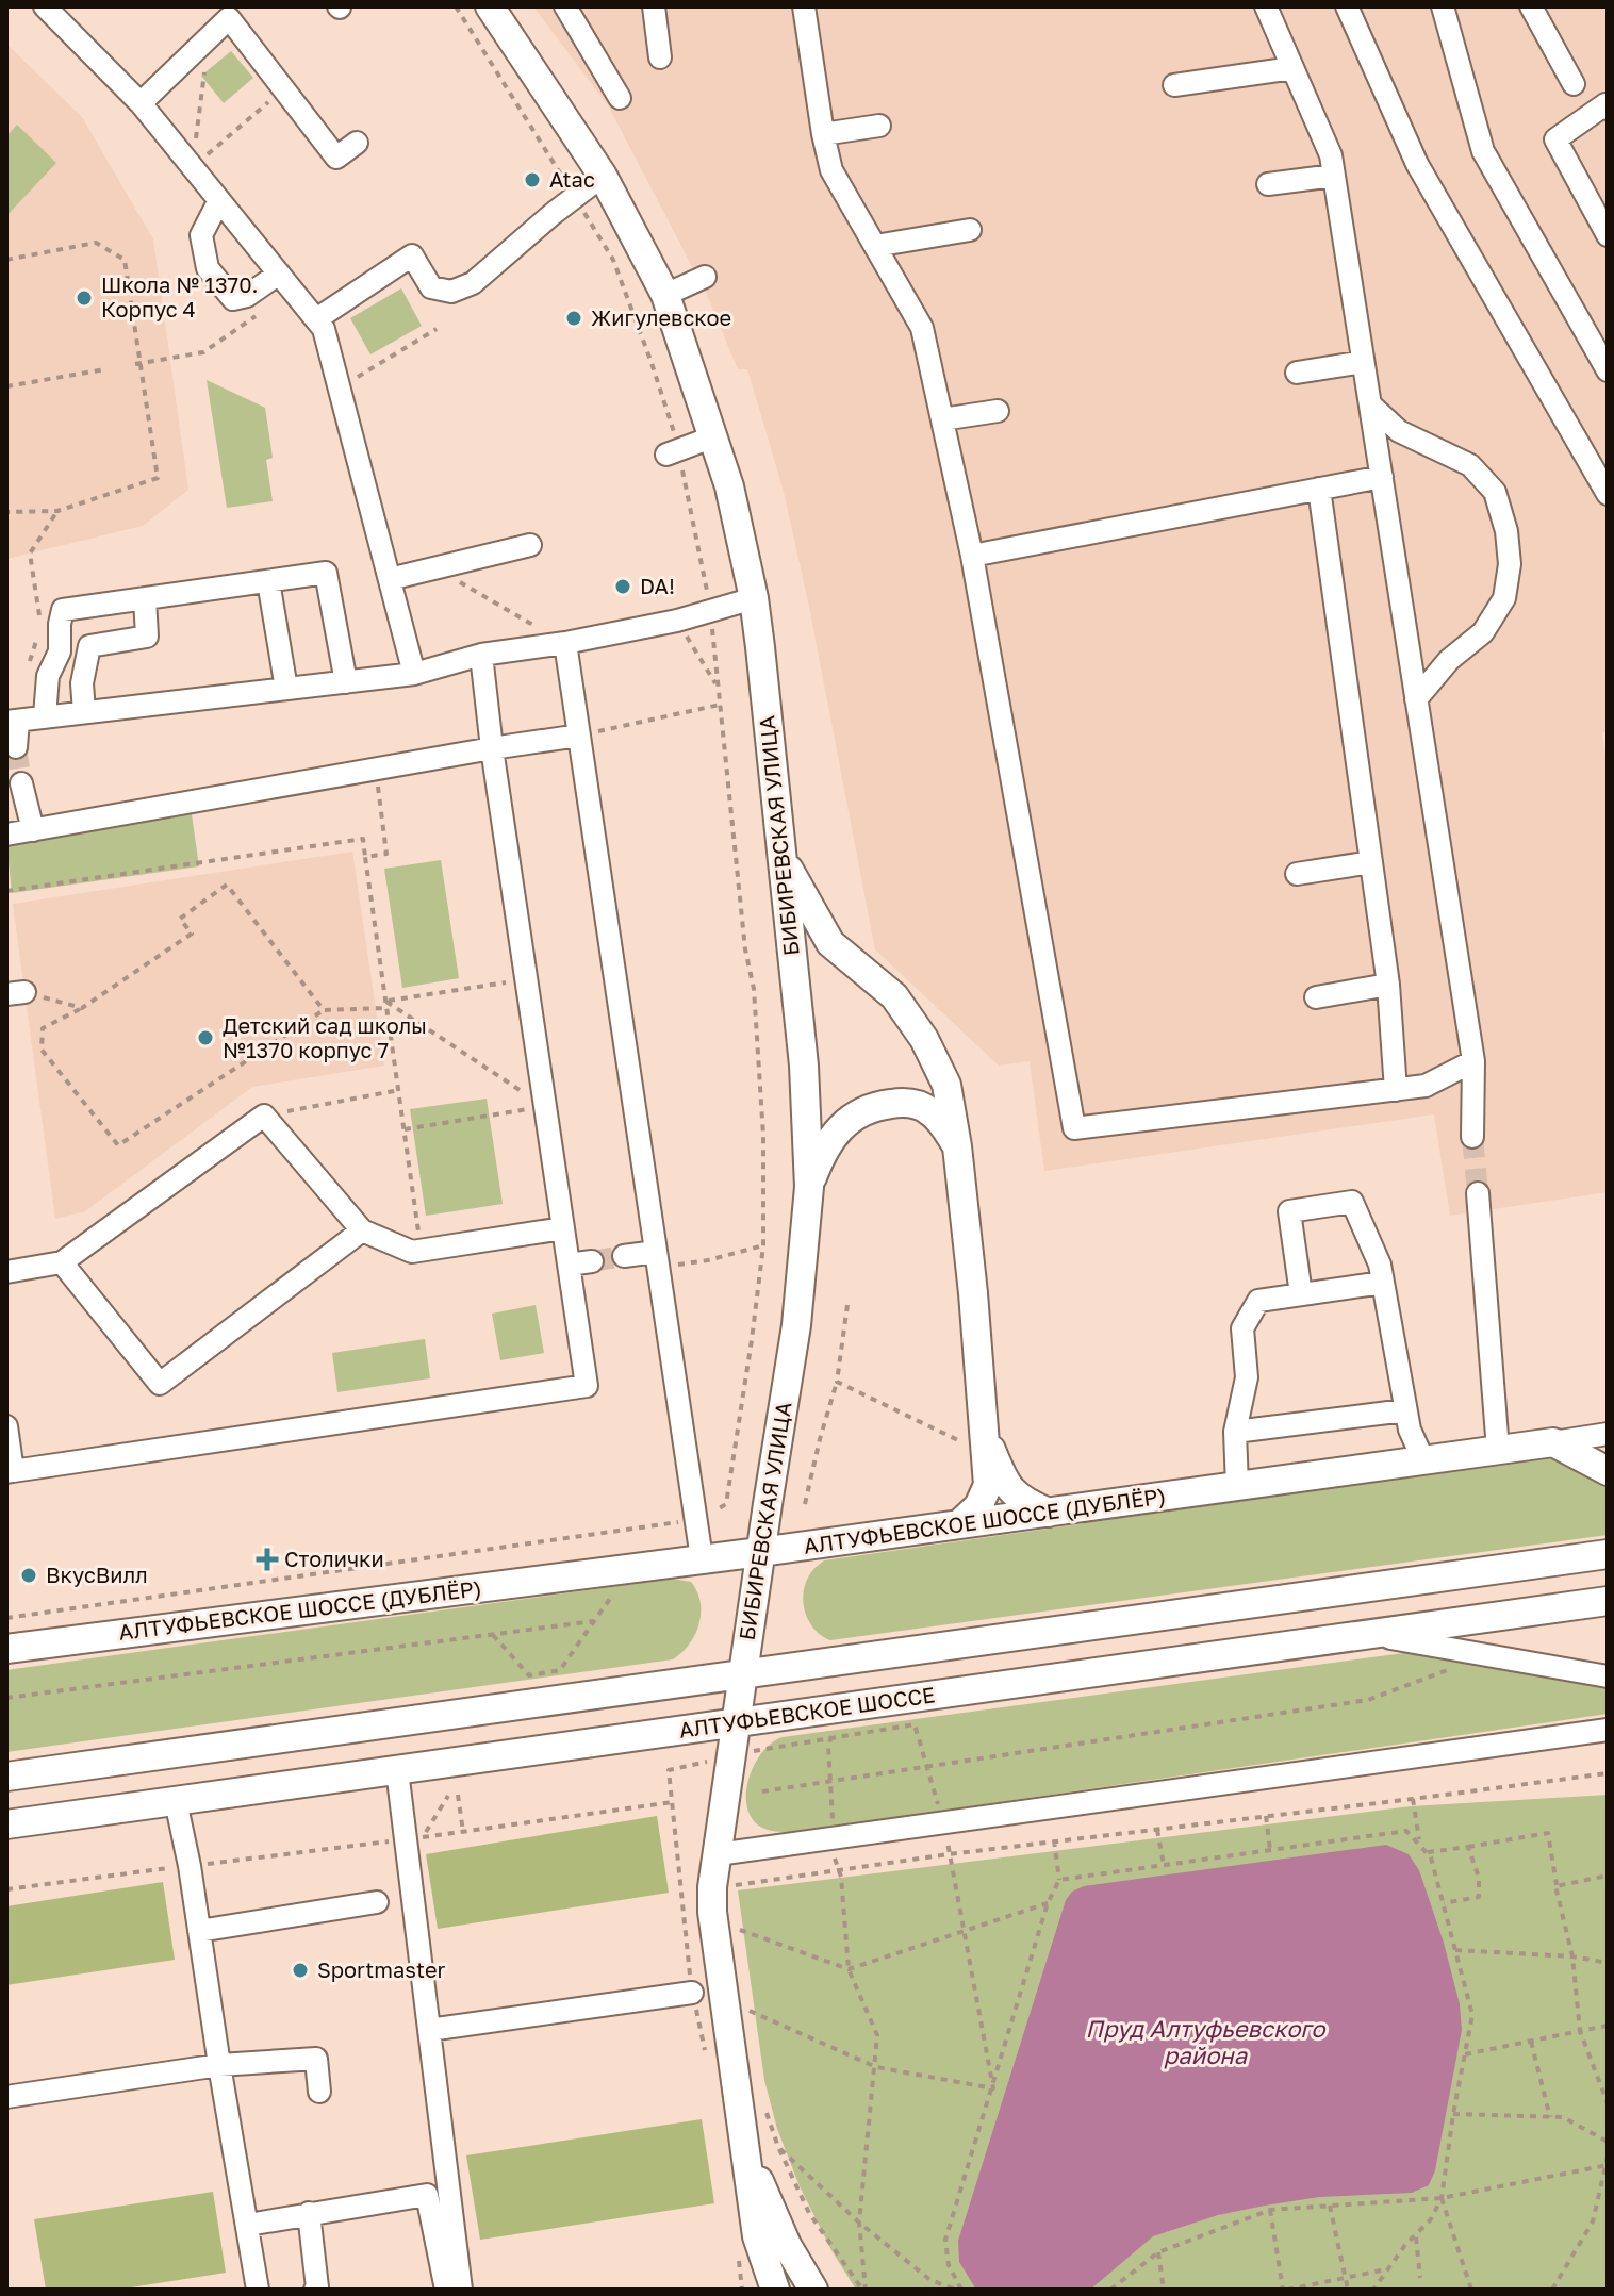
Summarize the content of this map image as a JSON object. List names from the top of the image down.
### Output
{
  "streets": {
    "main road": ["БИБИРЕВСКАЯ УЛИЦА", "АЛТУФЬЕВСКОЕ ШОССЕ (ДУБЛЁР)", "АЛТУФЬЕВСКОЕ ШОССЕ"]
  },
  "crossings": [
    ["БИБИРЕВСКАЯ УЛИЦА", "АЛТУФЬЕВСКОЕ ШОССЕ (ДУБЛЁР)"],
    ["БИБИРЕВСКАЯ УЛИЦА", "АЛТУФЬЕВСКОЕ ШОССЕ"]
  ],
  "water": ["Пруд Алтуфьевского района"],
  "places": {
    "other": [
      "Atac",
      "Школа № 1370. Корпус 4",
      "Жигулевское",
      "DA!",
      "Детский сад школы №1370 корпус 7",
      "ВкусВилл",
      "Sportmaster"
    ],
    "health": ["Столички"]
  }
}
